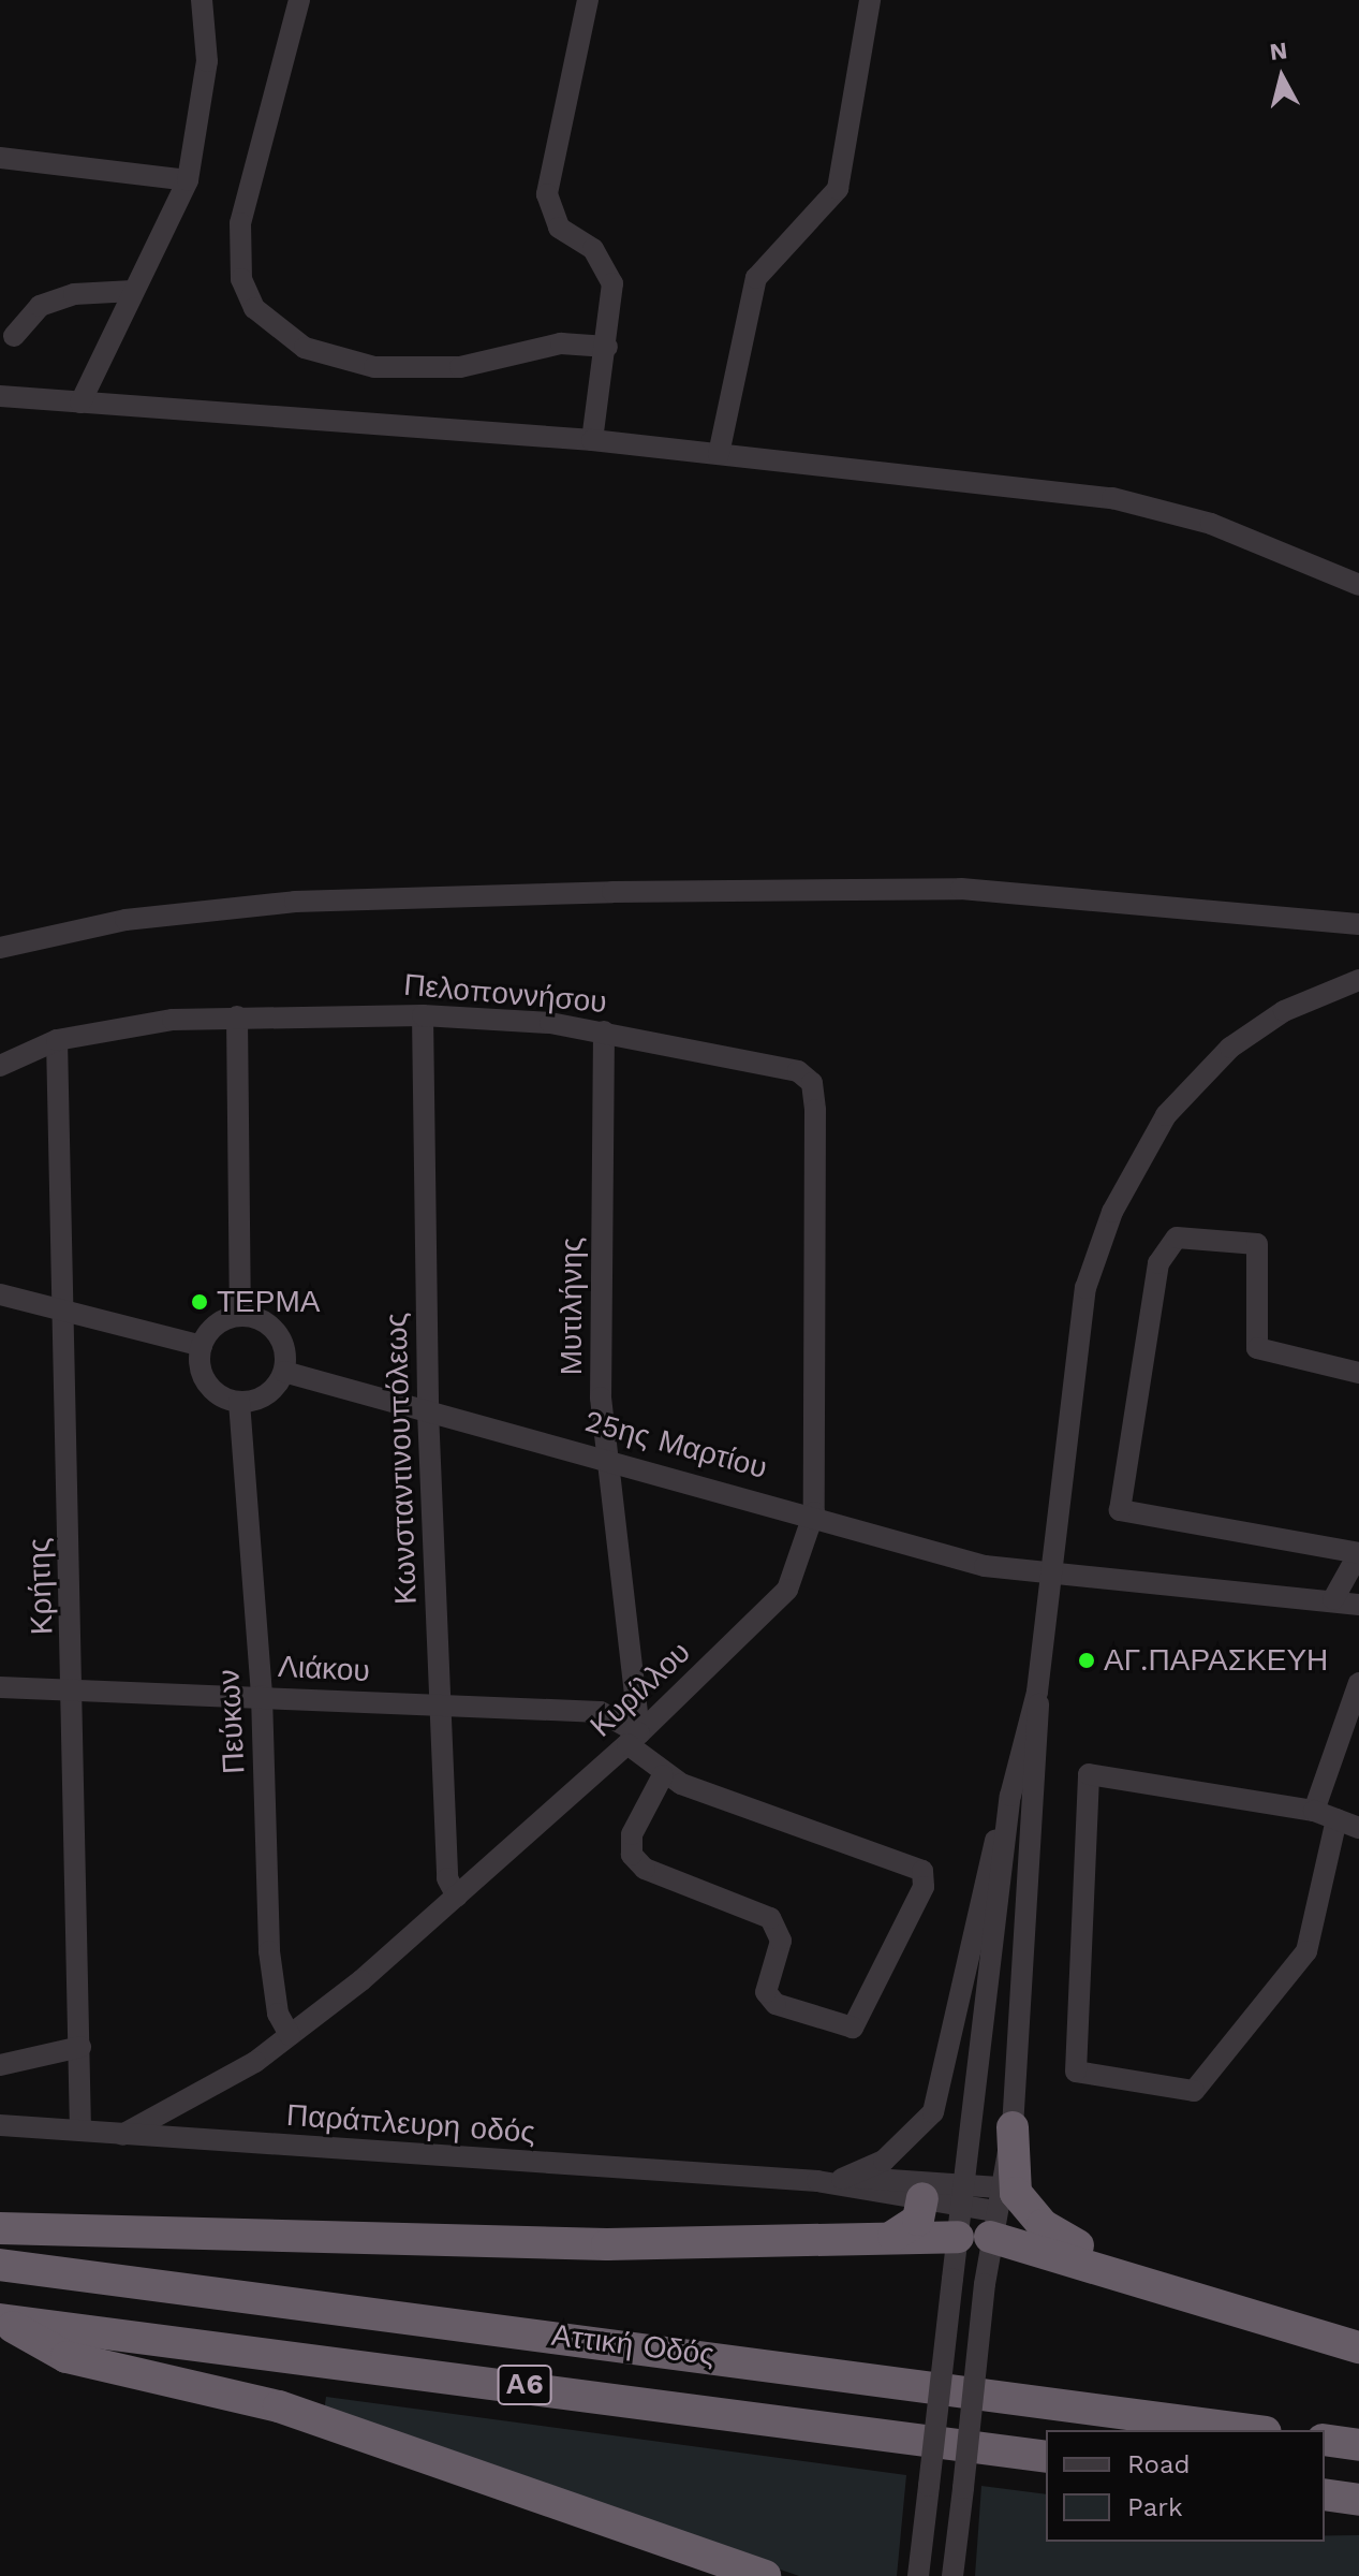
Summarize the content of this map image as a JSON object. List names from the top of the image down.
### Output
{
  "streets": {
    "highway": ["Αττική Οδός", "Α6"],
    "street": [
      "Πελοποννήσου",
      "Μυτιλήνης",
      "25ης Μαρτίου",
      "Κωνσταντινουπόλεως",
      "Κρήτης",
      "Λιάκου",
      "Κυρίλλου",
      "Πεύκων",
      "Παράπλευρη οδός"
    ]
  },
  "crossings": [
    ["Πελοποννήσου", "Μυτιλήνης"],
    ["Πελοποννήσου", "Κωνσταντινουπόλεως"],
    ["Πελοποννήσου", "Κρήτης"],
    ["Πελοποννήσου", "Κυρίλλου"],
    ["Μυτιλήνης", "25ης Μαρτίου"],
    ["Μυτιλήνης", "Λιάκου"],
    ["Μυτιλήνης", "Κυρίλλου"],
    ["25ης Μαρτίου", "Κωνσταντινουπόλεως"],
    ["25ης Μαρτίου", "Κυρίλλου"],
    ["25ης Μαρτίου", "Πεύκων"],
    ["Κωνσταντινουπόλεως", "Λιάκου"],
    ["Κωνσταντινουπόλεως", "Κυρίλλου"],
    ["Κρήτης", "Λιάκου"],
    ["Κρήτης", "Παράπλευρη οδός"],
    ["Λιάκου", "Κυρίλλου"],
    ["Λιάκου", "Πεύκων"],
    ["Κυρίλλου", "Πεύκων"],
    ["Κυρίλλου", "Παράπλευρη οδός"]
  ],
  "places": ["ΤΕΡΜΑ", "ΑΓ.ΠΑΡΑΣΚΕΥΗ"],
  "legend": ["Road", "Park"],
  "north": "top"
}
